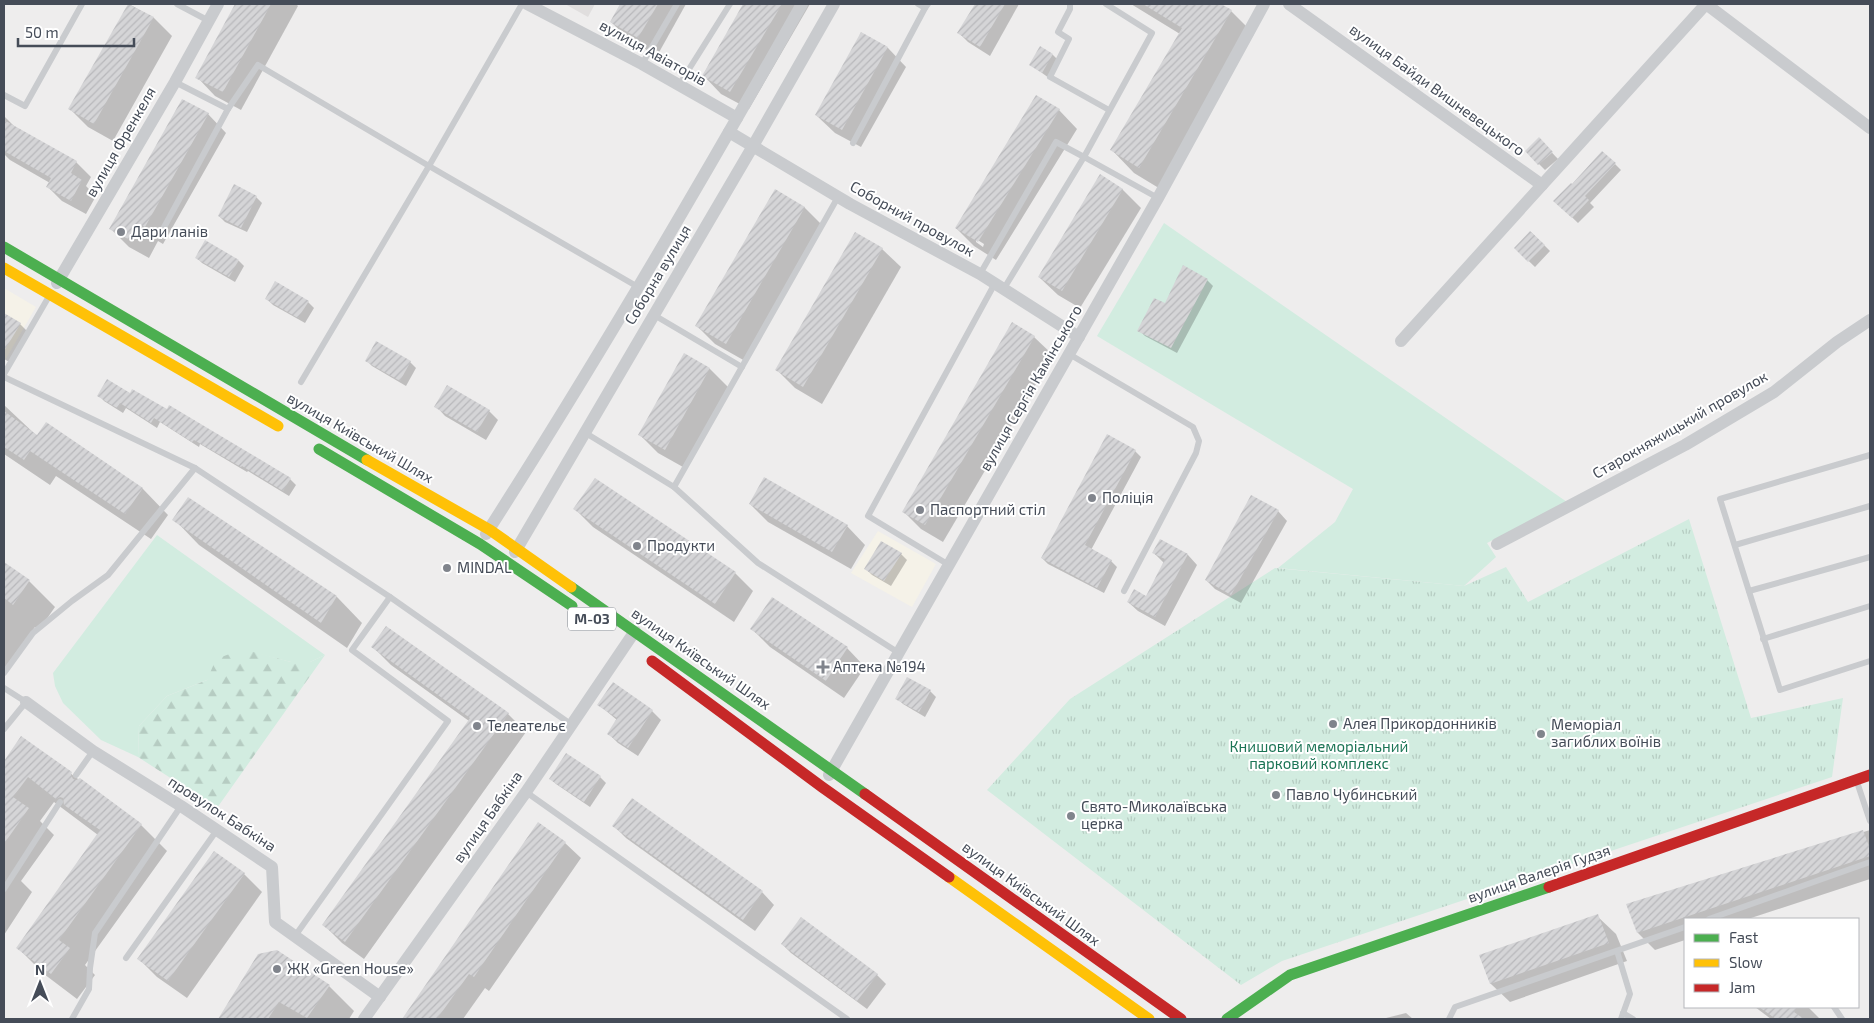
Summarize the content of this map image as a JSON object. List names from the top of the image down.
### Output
{
  "streets": {
    "main road": ["вулиця Київський Шлях", "М-03", "вулиця Валерія Гудзя"],
    "street": [
      "вулиця Авіаторів",
      "вулиця Байди Вишневецького",
      "вулиця Френкеля",
      "Соборний провулок",
      "Соборна вулиця",
      "вулиця Сергія Камінського",
      "Старокняжицький провулок",
      "провулок Бабкіна",
      "вулиця Бабкіна"
    ]
  },
  "crossings": [
    ["вулиця Авіаторів", "Соборна вулиця"],
    ["вулиця Френкеля", "вулиця Київський Шлях"],
    ["Соборний провулок", "Соборна вулиця"],
    ["Соборний провулок", "вулиця Сергія Камінського"],
    ["Соборна вулиця", "вулиця Київський Шлях"],
    ["вулиця Сергія Камінського", "вулиця Київський Шлях"],
    ["вулиця Київський Шлях", "вулиця Бабкіна"],
    ["провулок Бабкіна", "вулиця Бабкіна"]
  ],
  "parks": ["Книшовий меморіальний парковий комплекс"],
  "places": {
    "other": [
      "Дари ланів",
      "Поліція",
      "Паспортний стіл",
      "Продукти",
      "MINDAL",
      "Алея Прикордонників",
      "Телеательє",
      "Меморіал загиблих воїнів",
      "Павло Чубинський",
      "Свято-Миколаївська церка",
      "ЖК «Green House»"
    ],
    "health": ["Аптека №194"]
  },
  "legend": ["Fast", "Slow", "Jam"],
  "scale_bar": "50 m",
  "north": "top"
}
